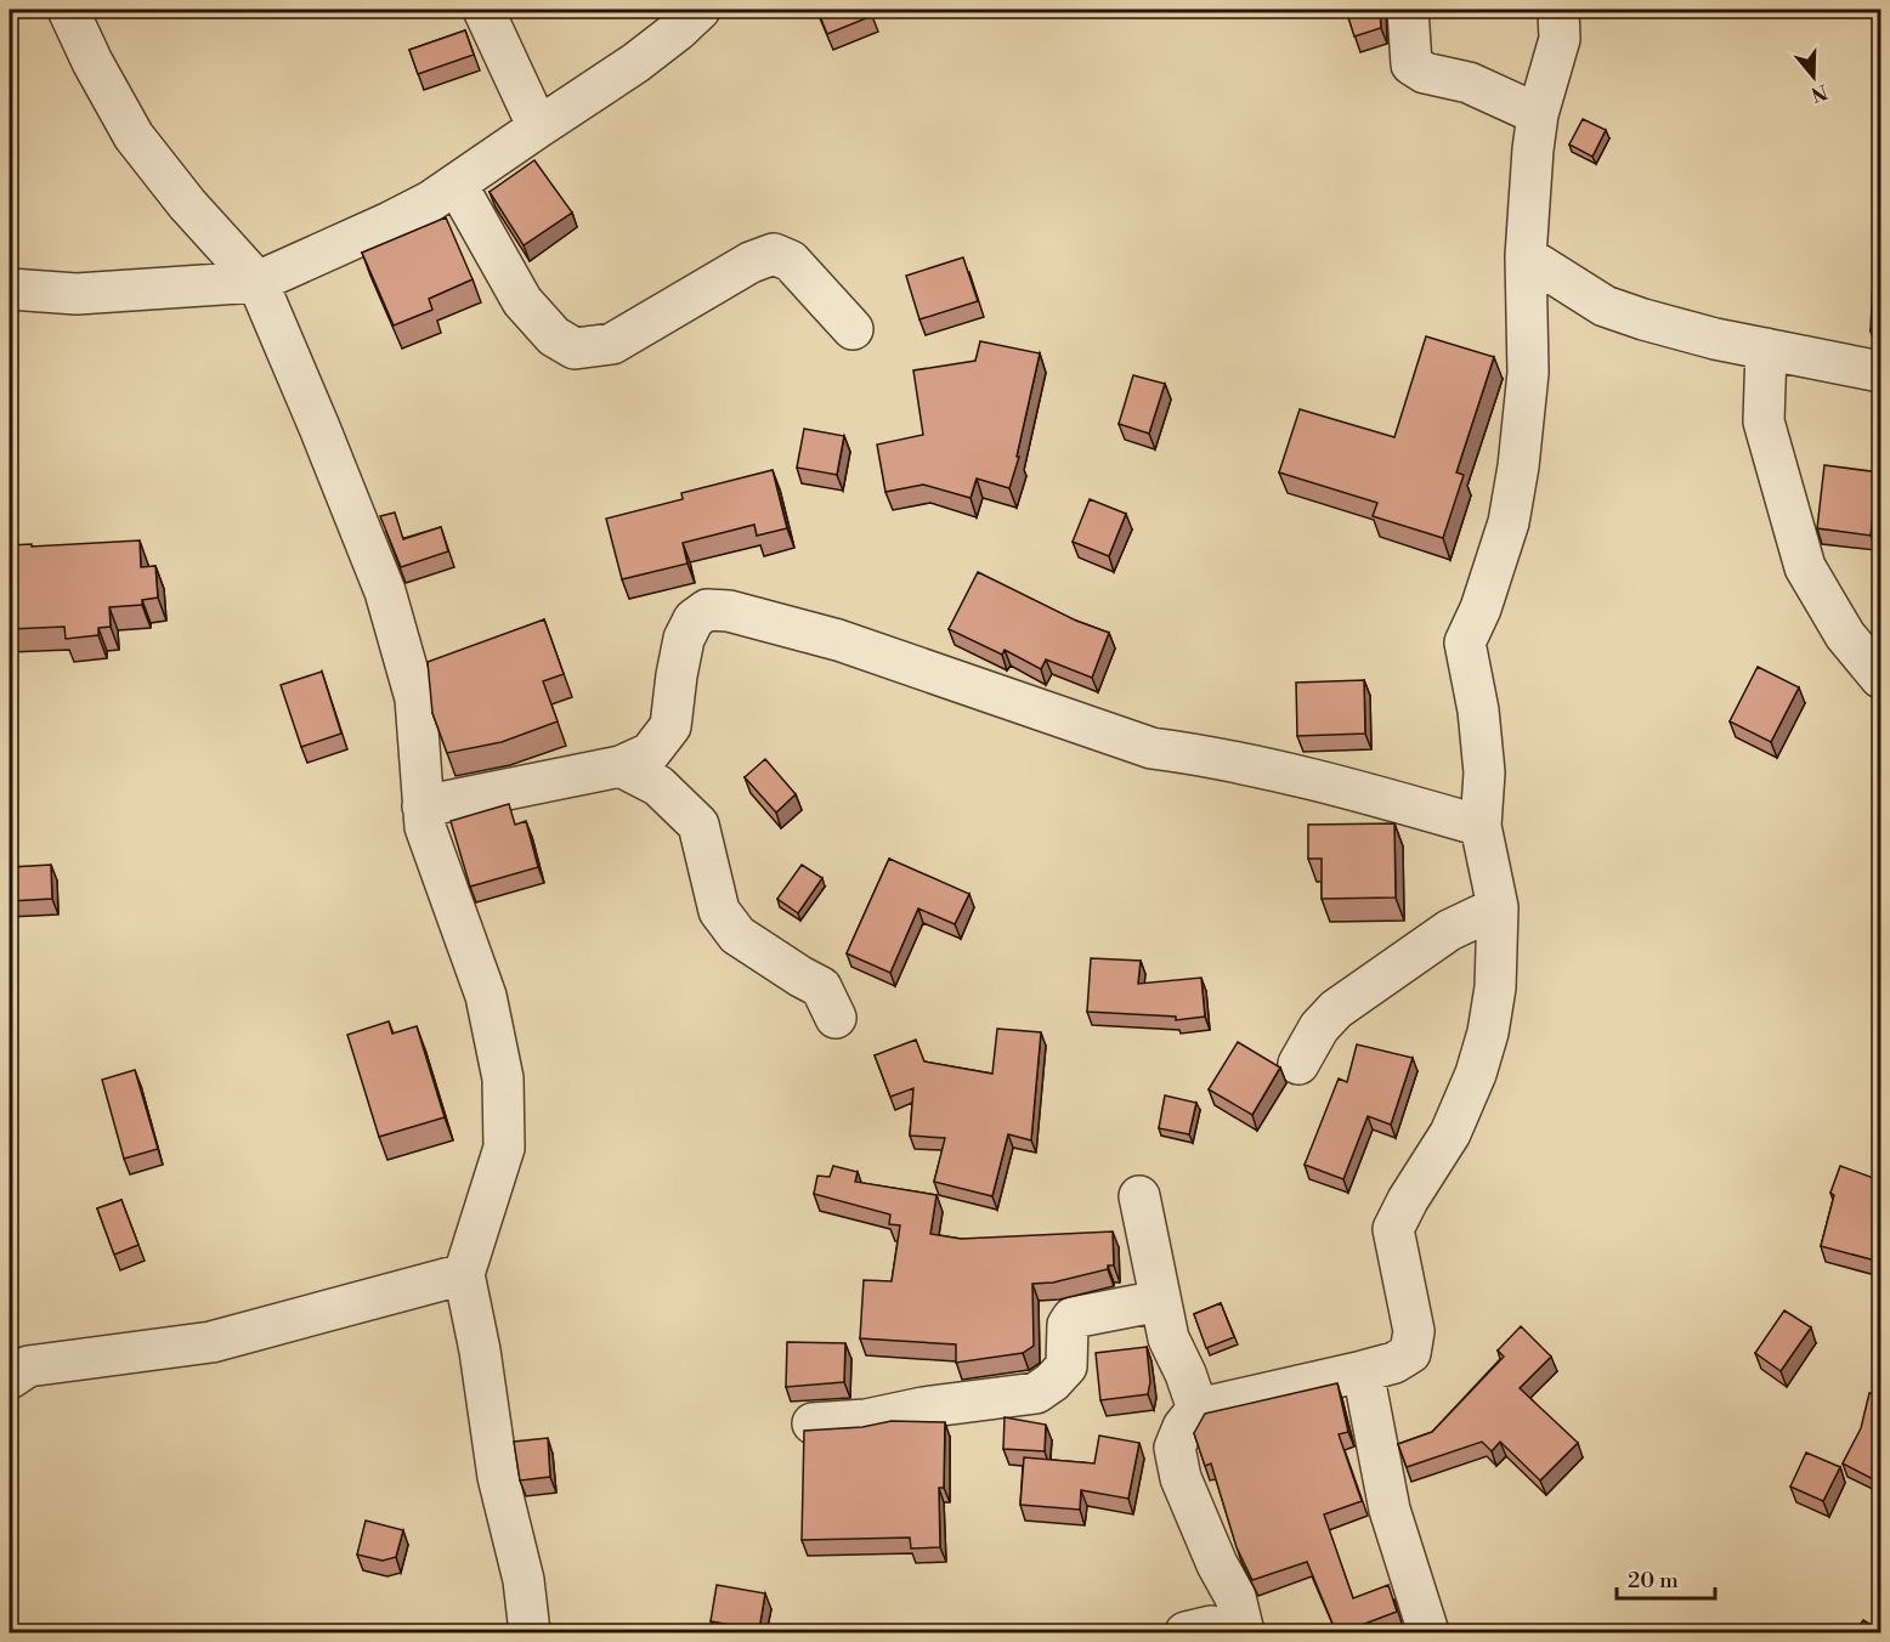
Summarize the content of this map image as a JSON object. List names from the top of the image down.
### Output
{
  "scale_bar": "20 m",
  "north": "bottom"
}
